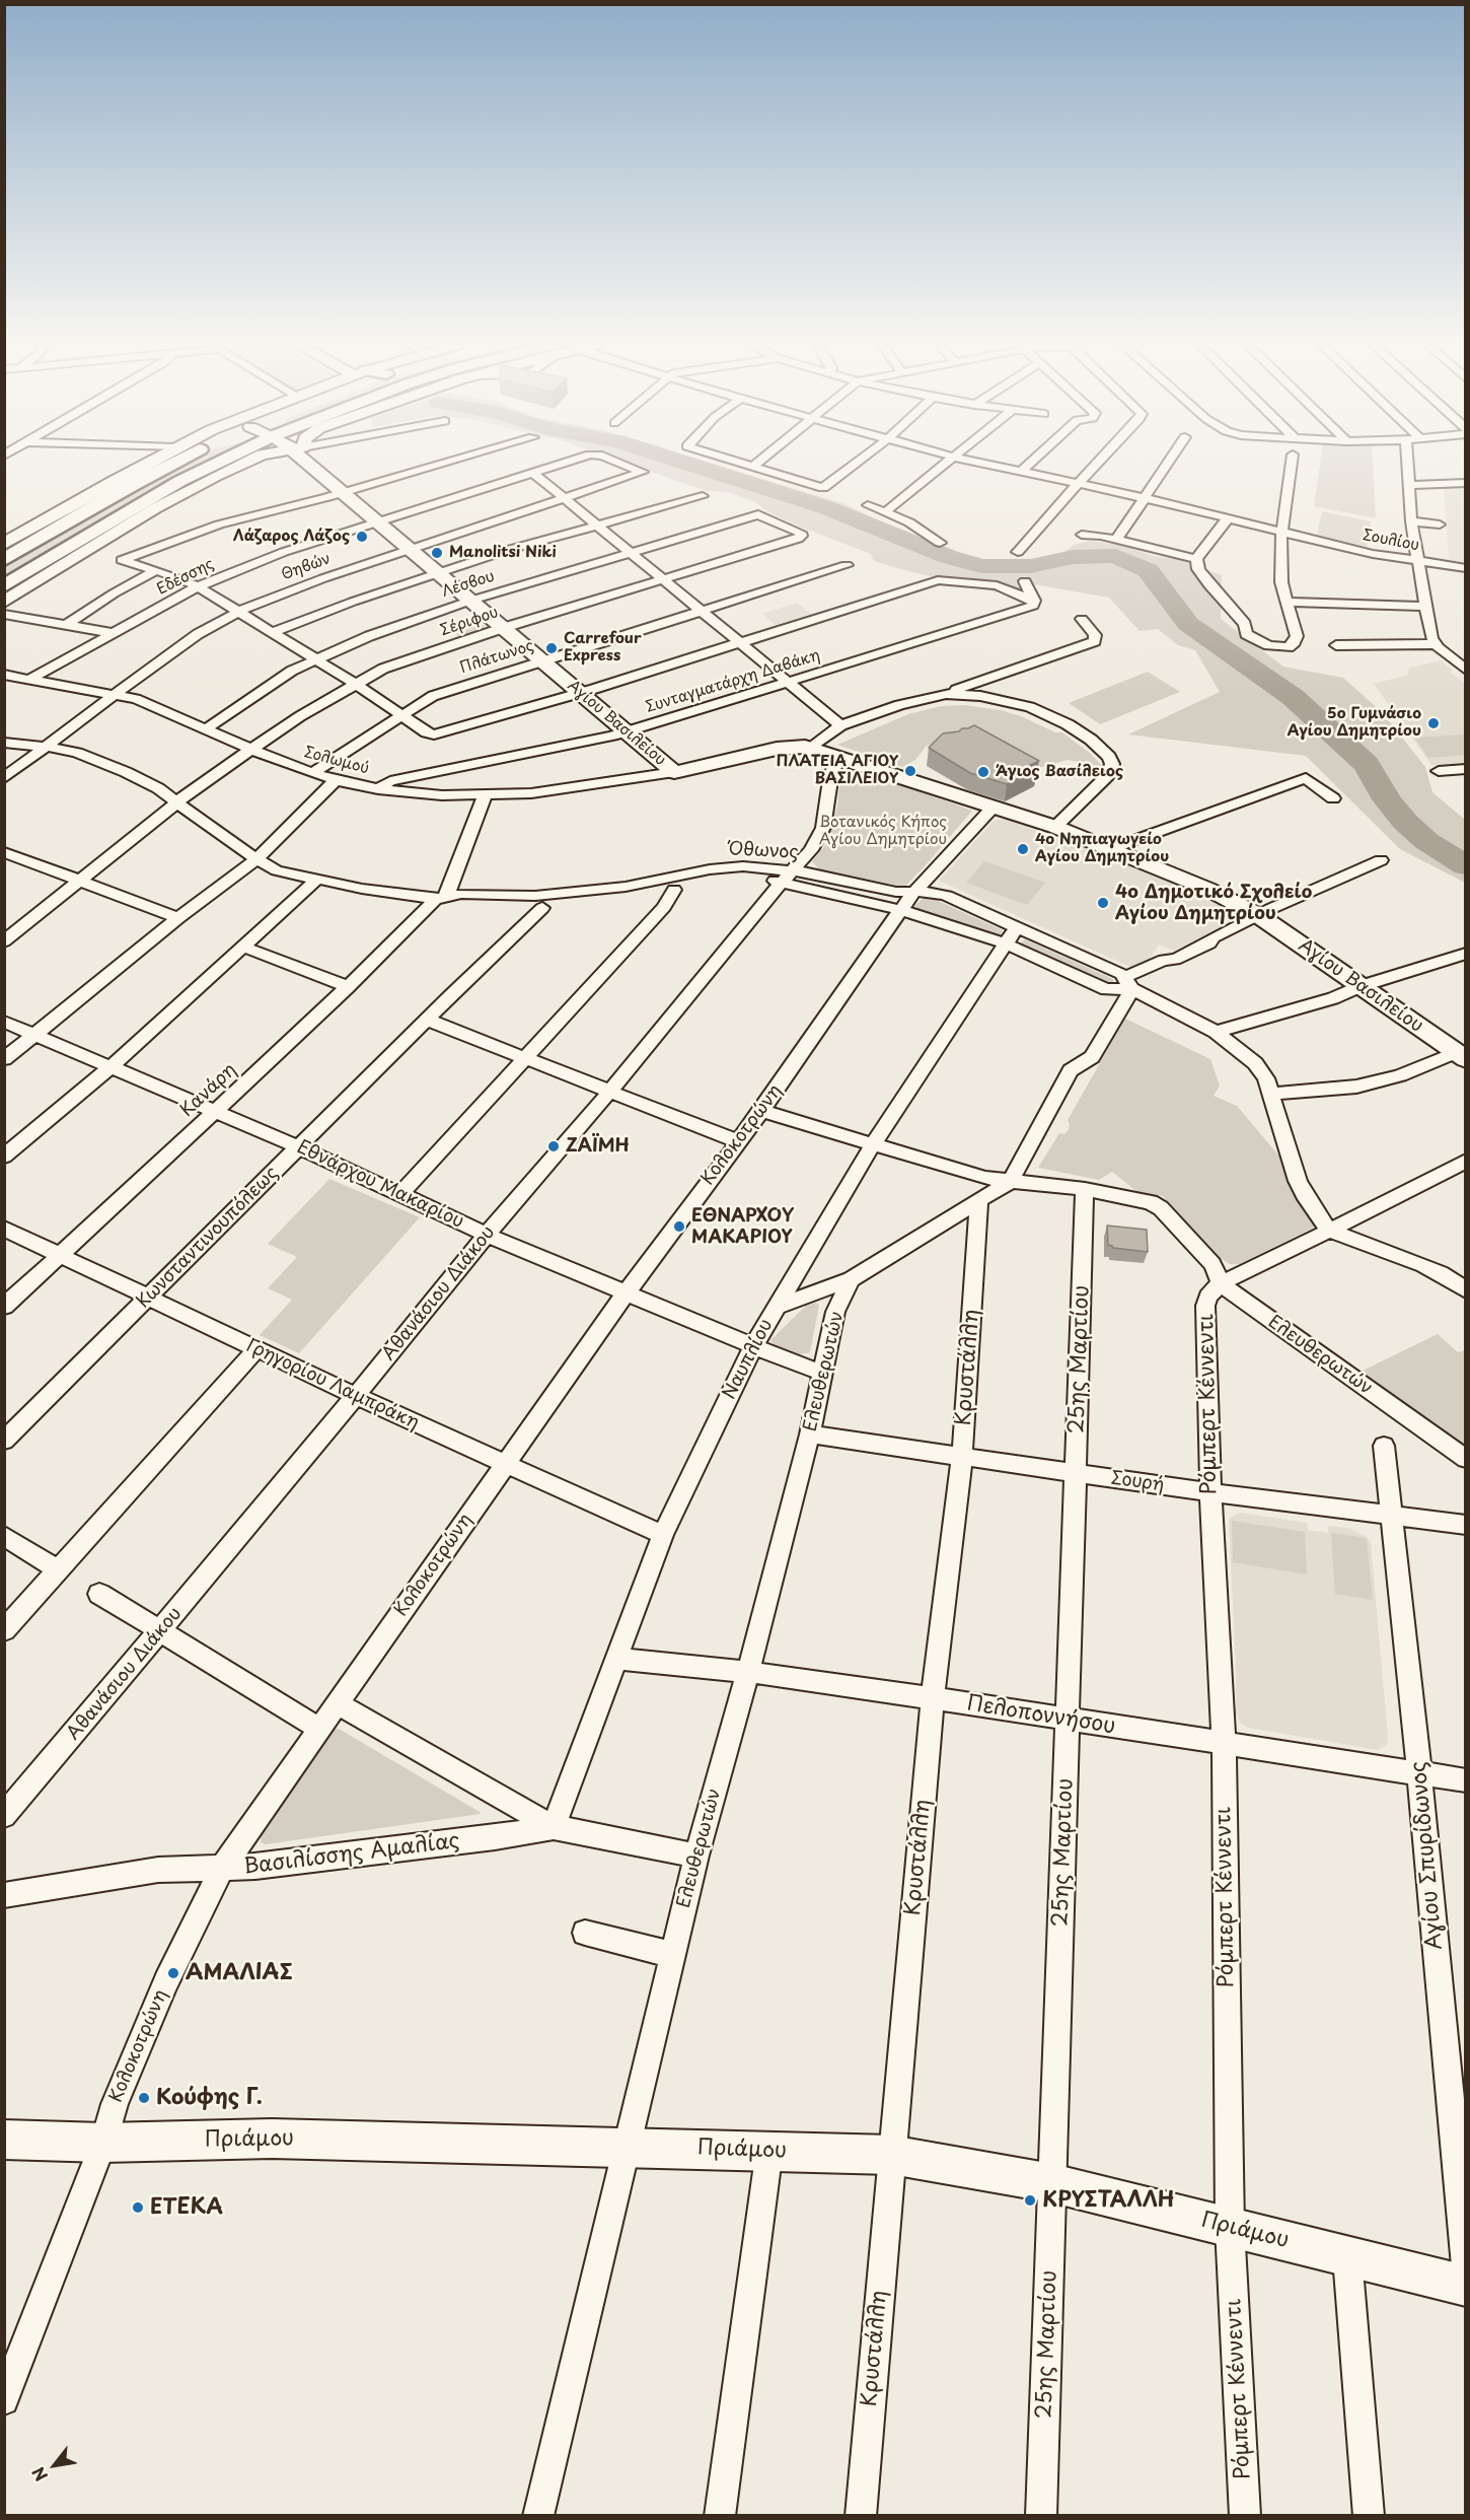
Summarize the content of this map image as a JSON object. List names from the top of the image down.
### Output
{
  "streets": {
    "street": [
      "Σουλίου",
      "Θηβών",
      "Εδέσσης",
      "Λέσβου",
      "Σέριφου",
      "Πλάτωνος",
      "Συνταγματάρχη Δαβάκη",
      "Αγίου Βασιλείου",
      "Σολωμού",
      "Όθωνος",
      "Κανάρη",
      "Κολοκοτρώνη",
      "Εθνάρχου Μακαρίου",
      "Κωνσταντινουπόλεως",
      "Αθανάσιου Διάκου",
      "Ελευθερωτών",
      "Ναυπλίου",
      "25ης Μαρτίου",
      "Κρυστάλλη",
      "Γρηγορίου Λαμπράκη",
      "Ρόμπερτ Κέννεντι",
      "Σουρή",
      "Πελοποννήσου",
      "Βασιλίσσης Αμαλίας",
      "Αγίου Σπυρίδωνος",
      "Πριάμου"
    ]
  },
  "crossings": [
    ["Θηβών", "Εδέσσης"],
    ["Θηβών", "Αγίου Βασιλείου"],
    ["Θηβών", "Σολωμού"],
    ["Θηβών", "Όθωνος"],
    ["Εδέσσης", "Αγίου Βασιλείου"],
    ["Εδέσσης", "Σολωμού"],
    ["Λέσβου", "Σέριφου"],
    ["Λέσβου", "Αγίου Βασιλείου"],
    ["Λέσβου", "Σολωμού"],
    ["Σέριφου", "Αγίου Βασιλείου"],
    ["Σέριφου", "Σολωμού"],
    ["Σέριφου", "Όθωνος"],
    ["Πλάτωνος", "Αγίου Βασιλείου"],
    ["Πλάτωνος", "Σολωμού"],
    ["Συνταγματάρχη Δαβάκη", "Αγίου Βασιλείου"],
    ["Συνταγματάρχη Δαβάκη", "Σολωμού"],
    ["Αγίου Βασιλείου", "Σολωμού"],
    ["Αγίου Βασιλείου", "Κολοκοτρώνη"],
    ["Αγίου Βασιλείου", "Αθανάσιου Διάκου"],
    ["Σολωμού", "Κανάρη"],
    ["Όθωνος", "Κανάρη"],
    ["Όθωνος", "Κολοκοτρώνη"],
    ["Όθωνος", "Κωνσταντινουπόλεως"],
    ["Όθωνος", "Αθανάσιου Διάκου"],
    ["Όθωνος", "Ναυπλίου"],
    ["Κανάρη", "Εθνάρχου Μακαρίου"],
    ["Κανάρη", "Γρηγορίου Λαμπράκη"],
    ["Κολοκοτρώνη", "Εθνάρχου Μακαρίου"],
    ["Κολοκοτρώνη", "Ελευθερωτών"],
    ["Κολοκοτρώνη", "Γρηγορίου Λαμπράκη"],
    ["Κολοκοτρώνη", "Βασιλίσσης Αμαλίας"],
    ["Κολοκοτρώνη", "Πριάμου"],
    ["Εθνάρχου Μακαρίου", "Κωνσταντινουπόλεως"],
    ["Εθνάρχου Μακαρίου", "Αθανάσιου Διάκου"],
    ["Εθνάρχου Μακαρίου", "Ελευθερωτών"],
    ["Εθνάρχου Μακαρίου", "Ναυπλίου"],
    ["Κωνσταντινουπόλεως", "Γρηγορίου Λαμπράκη"],
    ["Αθανάσιου Διάκου", "Γρηγορίου Λαμπράκη"],
    ["Ελευθερωτών", "Ναυπλίου"],
    ["Ελευθερωτών", "25ης Μαρτίου"],
    ["Ελευθερωτών", "Ρόμπερτ Κέννεντι"],
    ["Ελευθερωτών", "Σουρή"],
    ["Ελευθερωτών", "Πελοποννήσου"],
    ["Ελευθερωτών", "Βασιλίσσης Αμαλίας"],
    ["Ελευθερωτών", "Πριάμου"],
    ["Ναυπλίου", "Γρηγορίου Λαμπράκη"],
    ["Ναυπλίου", "Πελοποννήσου"],
    ["Ναυπλίου", "Βασιλίσσης Αμαλίας"],
    ["25ης Μαρτίου", "Σουρή"],
    ["25ης Μαρτίου", "Πελοποννήσου"],
    ["25ης Μαρτίου", "Πριάμου"],
    ["Κρυστάλλη", "Σουρή"],
    ["Κρυστάλλη", "Πελοποννήσου"],
    ["Κρυστάλλη", "Πριάμου"],
    ["Ρόμπερτ Κέννεντι", "Σουρή"],
    ["Ρόμπερτ Κέννεντι", "Πελοποννήσου"],
    ["Ρόμπερτ Κέννεντι", "Πριάμου"],
    ["Σουρή", "Αγίου Σπυρίδωνος"],
    ["Πελοποννήσου", "Αγίου Σπυρίδωνος"]
  ],
  "parks": ["Βοτανικός Κήπος Αγίου Δημητρίου"],
  "places": [
    "Λάζαρος Λάζος",
    "Manolitsi Niki",
    "Carrefour Express",
    "5ο Γυμνάσιο Αγίου Δημητρίου",
    "ΠΛΑΤΕΙΑ ΑΓΙΟΥ ΒΑΣΙΛΕΙΟΥ",
    "Άγιος Βασίλειος",
    "4ο Νηπιαγωγείο Αγίου Δημητρίου",
    "4ο Δημοτικό Σχολείο Αγίου Δημητρίου",
    "ΖΑΪ́ΜΗ",
    "ΕΘΝΑΡΧΟΥ ΜΑΚΑΡΙΟΥ",
    "ΑΜΑΛΙΑΣ",
    "Κούφης Γ.",
    "ΚΡΥΣΤΑΛΛΗ",
    "ΕΤΕΚΑ"
  ],
  "north": "bottom left"
}
